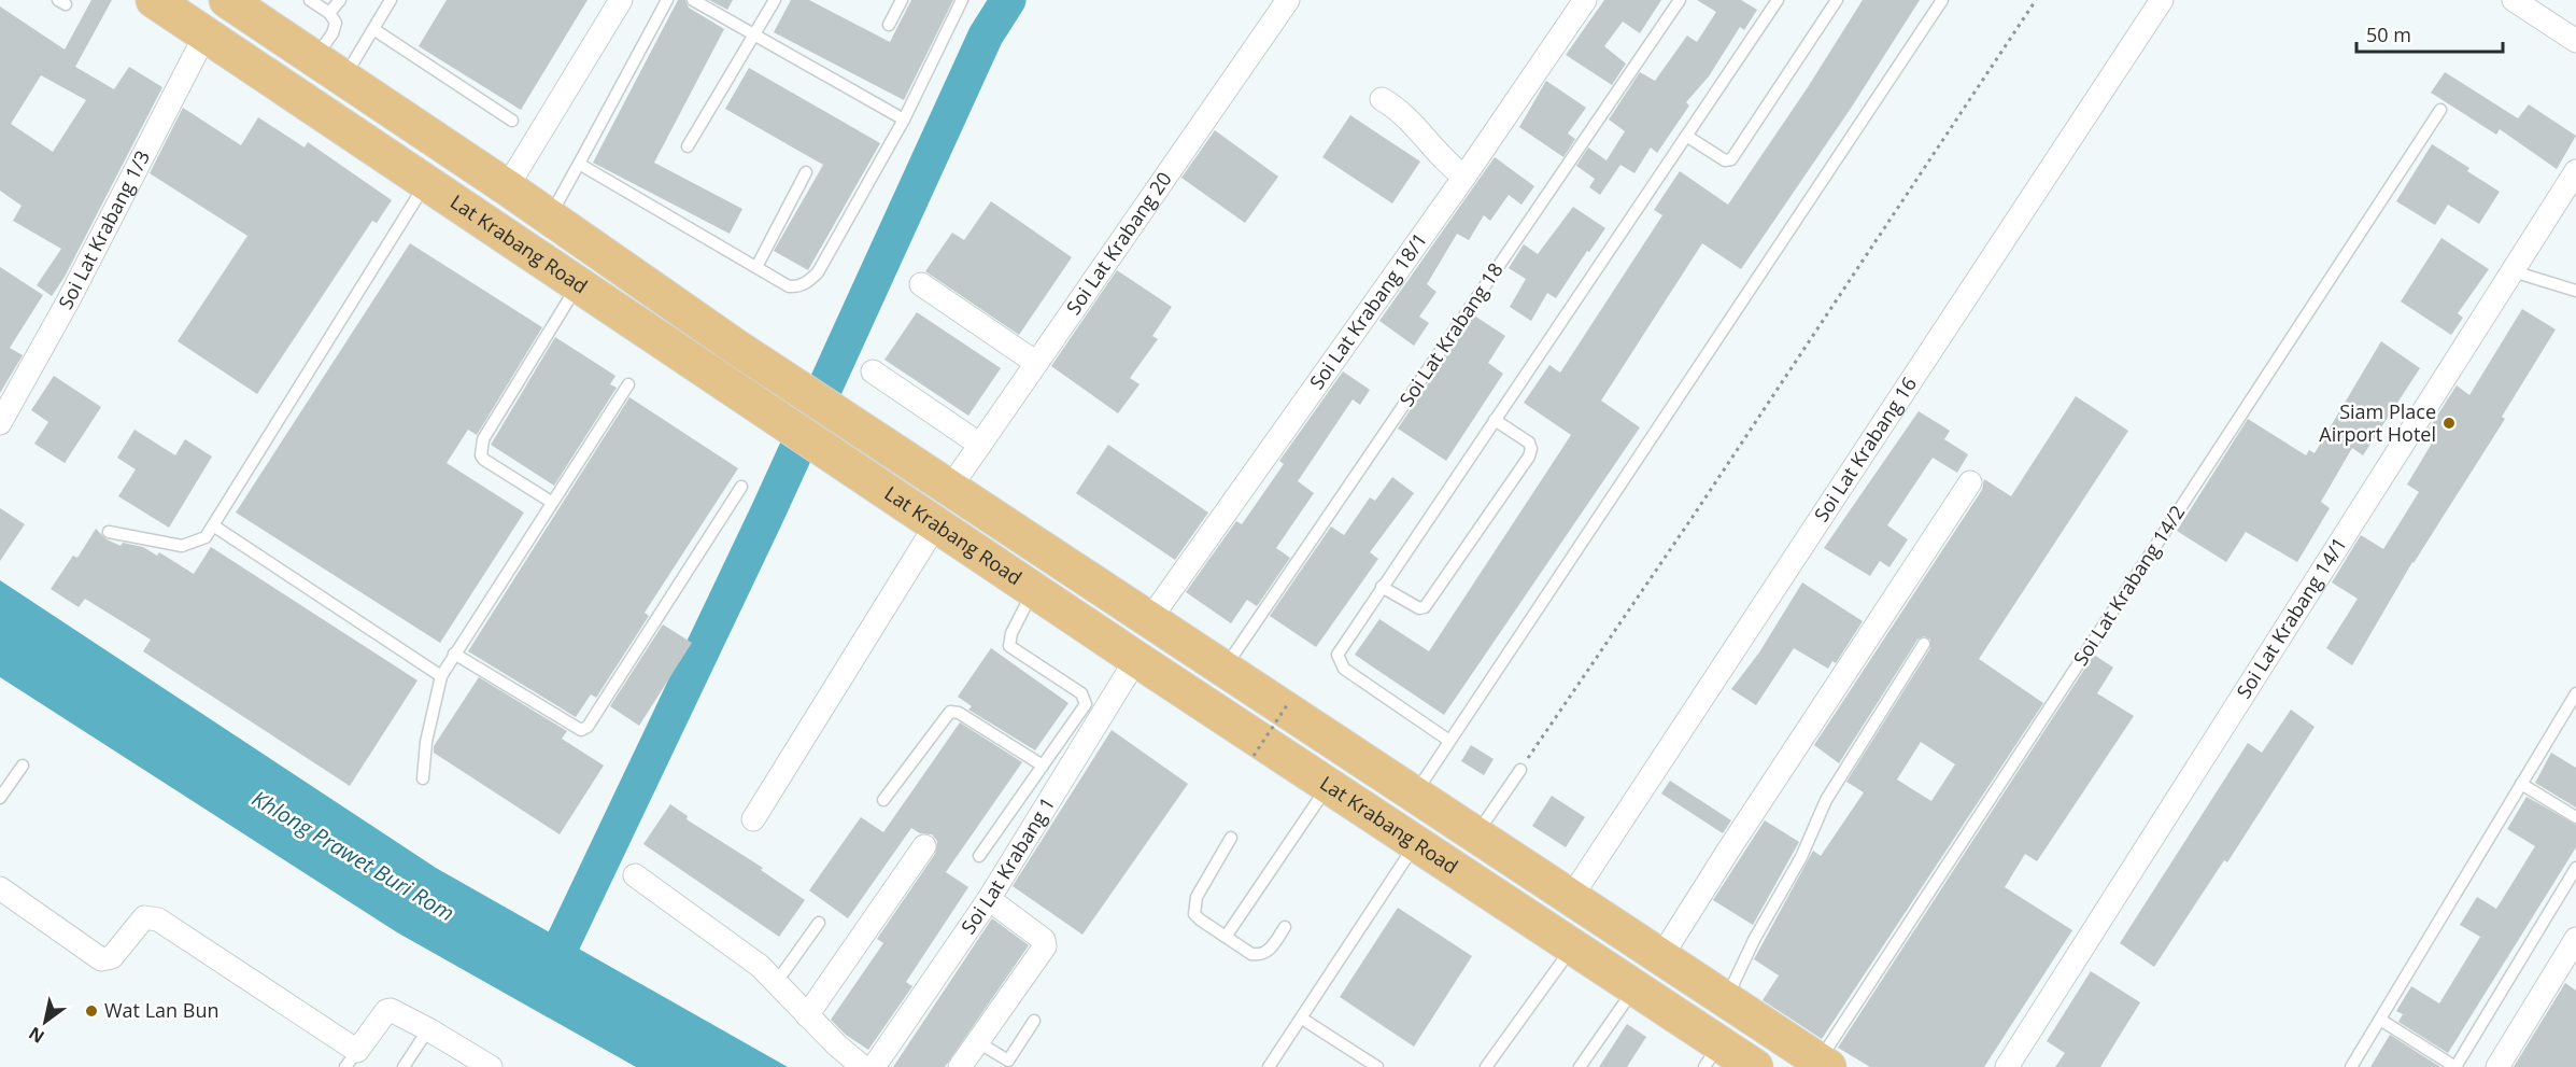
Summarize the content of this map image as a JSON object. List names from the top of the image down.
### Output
{
  "streets": {
    "main road": ["Lat Krabang Road"],
    "street": [
      "Soi Lat Krabang 1/3",
      "Soi Lat Krabang 20",
      "Soi Lat Krabang 18/1",
      "Soi Lat Krabang 16",
      "Soi Lat Krabang 14/1",
      "Soi Lat Krabang 1"
    ],
    "lane": ["Soi Lat Krabang 18", "Soi Lat Krabang 14/2"]
  },
  "crossings": [
    ["Soi Lat Krabang 1/3", "Lat Krabang Road"],
    ["Soi Lat Krabang 20", "Lat Krabang Road"],
    ["Lat Krabang Road", "Soi Lat Krabang 18/1"],
    ["Lat Krabang Road", "Soi Lat Krabang 18"],
    ["Lat Krabang Road", "Soi Lat Krabang 16"],
    ["Lat Krabang Road", "Soi Lat Krabang 14/2"],
    ["Lat Krabang Road", "Soi Lat Krabang 1"]
  ],
  "water": ["Khlong Prawet Buri Rom"],
  "places": ["Siam Place Airport Hotel", "Wat Lan Bun"],
  "scale_bar": "50 m",
  "north": "bottom left"
}
